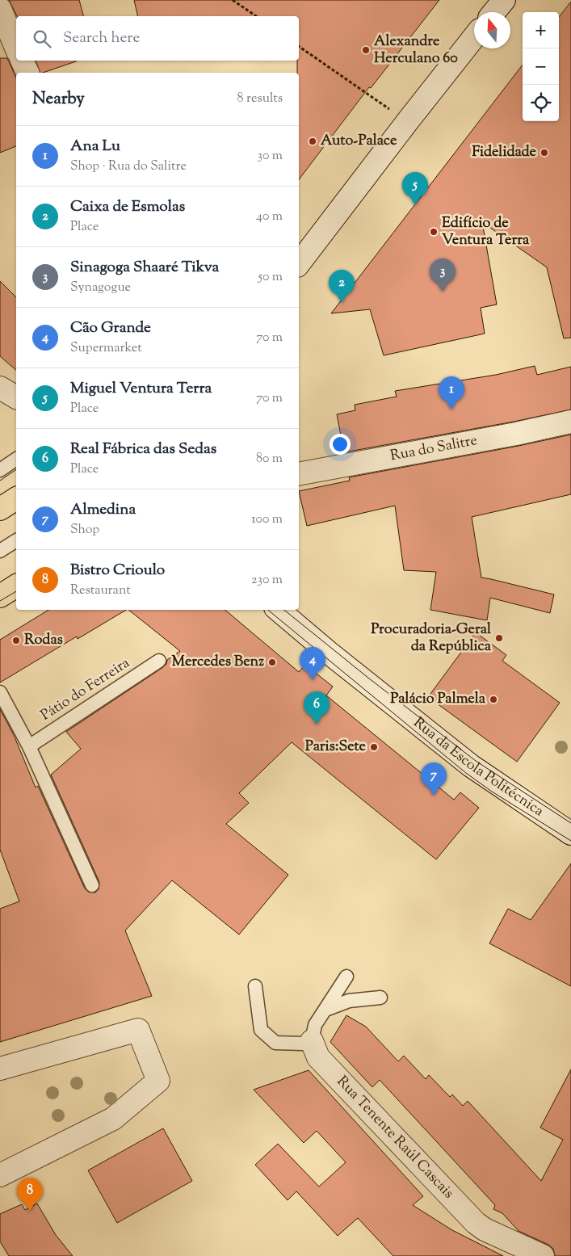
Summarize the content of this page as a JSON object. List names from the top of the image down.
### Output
{
  "streets": {
    "street": ["Rua do Salitre", "Rua da Escola Politécnica", "Rua Tenente Raúl Cascais"],
    "lane": ["Pátio do Ferreira"]
  },
  "places": [
    "Alexandre Herculano 60",
    "Auto-Palace",
    "Fidelidade",
    "Edifício de Ventura Terra",
    "Procuradoria-Geral da República",
    "Rodas",
    "Mercedes Benz",
    "Palácio Palmela",
    "Paris:Sete"
  ],
  "north": "top",
  "page": {
    "map_buttons": ["+", "−"],
    "search": "Search here",
    "heading": ["Nearby", "8 results"],
    "list": [
      {
        "mark": "1",
        "name": "Ana Lu",
        "note": "Shop · Rua do Salitre",
        "value": "30 m"
      },
      {
        "mark": "2",
        "name": "Caixa de Esmolas",
        "note": "Place",
        "value": "40 m"
      },
      {
        "mark": "3",
        "name": "Sinagoga Shaaré Tikva",
        "note": "Synagogue",
        "value": "50 m"
      },
      {
        "mark": "4",
        "name": "Cão Grande",
        "note": "Supermarket",
        "value": "70 m"
      },
      {
        "mark": "5",
        "name": "Miguel Ventura Terra",
        "note": "Place",
        "value": "70 m"
      },
      {
        "mark": "6",
        "name": "Real Fábrica das Sedas",
        "note": "Place",
        "value": "80 m"
      },
      {
        "mark": "7",
        "name": "Almedina",
        "note": "Shop",
        "value": "100 m"
      },
      {
        "mark": "8",
        "name": "Bistro Crioulo",
        "note": "Restaurant",
        "value": "230 m"
      }
    ],
    "pins": [
      "5",
      "3",
      "2",
      "1",
      "4",
      "6",
      "7",
      "8"
    ]
  }
}
